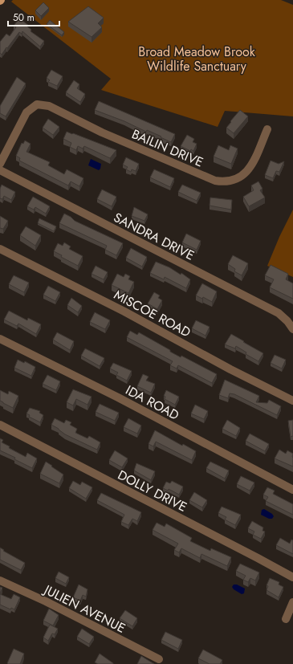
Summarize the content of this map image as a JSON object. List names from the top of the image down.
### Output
{
  "streets": {
    "street": [
      "BAILIN DRIVE",
      "SANDRA DRIVE",
      "MISCOE ROAD",
      "IDA ROAD",
      "DOLLY DRIVE",
      "JULIEN AVENUE"
    ]
  },
  "parks": ["Broad Meadow Brook Wildlife Sanctuary"],
  "scale_bar": "50 m"
}
